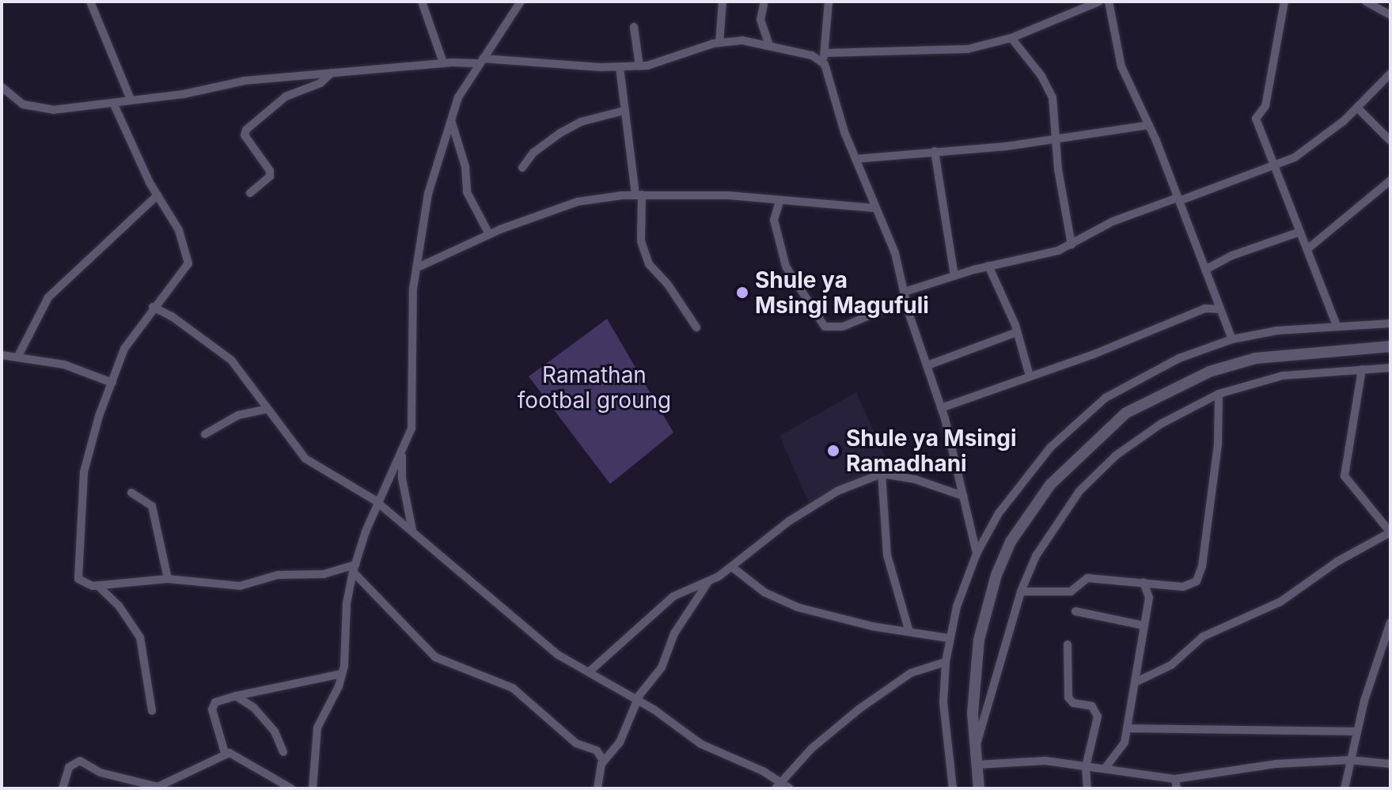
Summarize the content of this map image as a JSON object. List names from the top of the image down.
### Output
{
  "parks": ["Ramathan footbal groung"],
  "places": ["Shule ya Msingi Magufuli", "Shule ya Msingi Ramadhani"]
}
